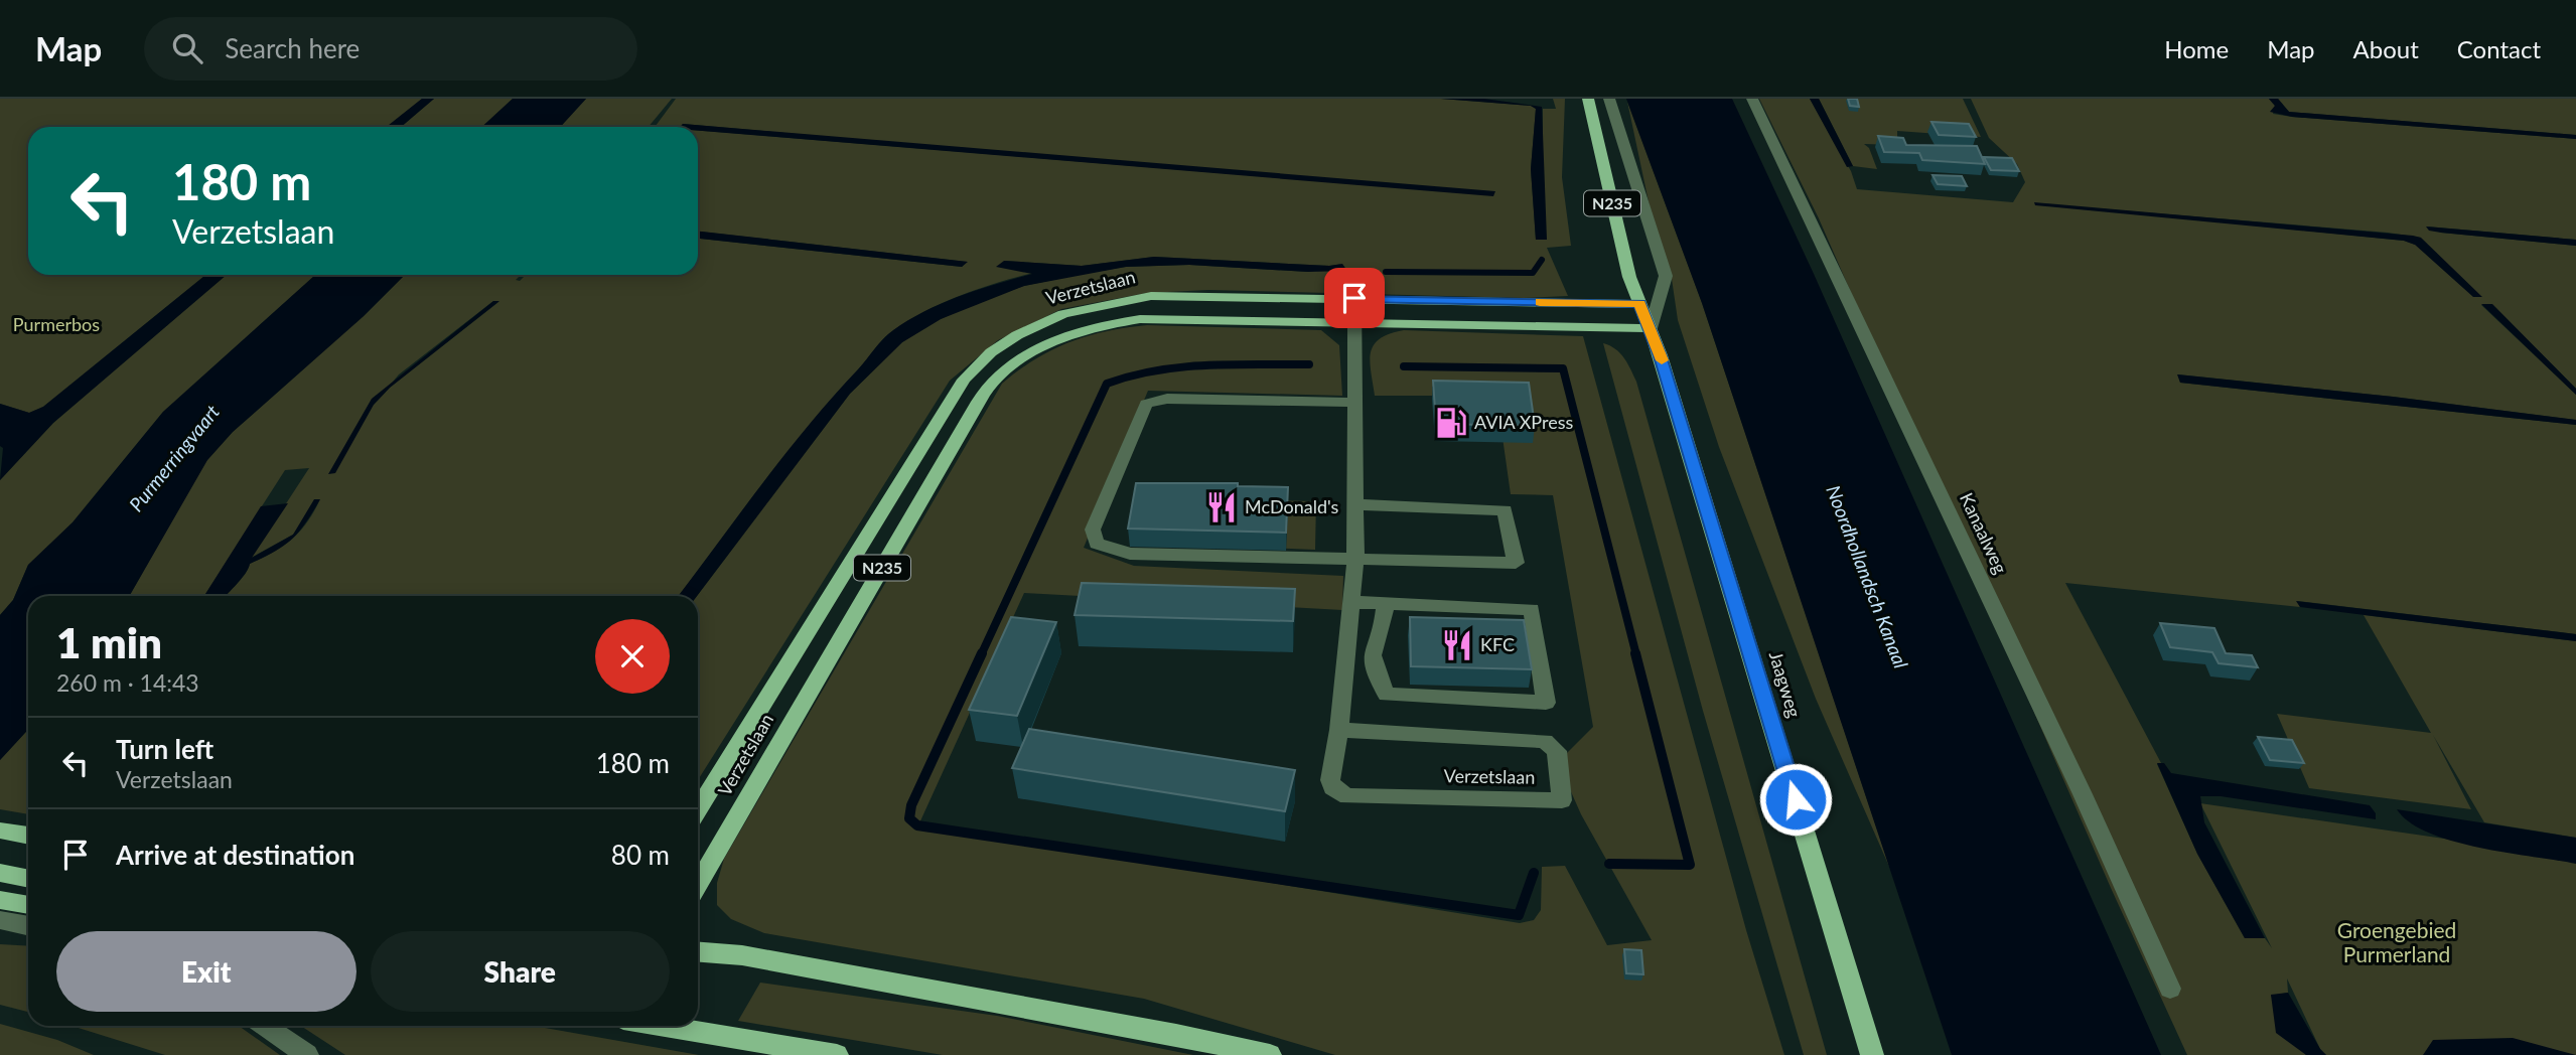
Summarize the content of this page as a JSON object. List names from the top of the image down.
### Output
{
  "streets": {
    "main road": ["N235", "Verzetslaan", "Jaagweg"],
    "street": ["Kanaalweg"]
  },
  "crossings": [
    ["Verzetslaan", "Jaagweg"]
  ],
  "water": ["Purmerringvaart", "Noordhollandsch Kanaal"],
  "parks": ["Purmerbos", "Groengebied Purmerland"],
  "places": {
    "fuel station": ["AVIA XPress"],
    "restaurant": ["McDonald's", "KFC"]
  },
  "page": {
    "header": "Map",
    "search": "Search here",
    "nav": [
      "Home",
      "Map",
      "About",
      "Contact"
    ],
    "turn": ["180 m", "Verzetslaan"],
    "heading": ["1 min", "260 m · 14:43"],
    "list": [
      {
        "name": "Turn left",
        "note": "Verzetslaan",
        "value": "180 m"
      },
      {
        "name": "Arrive at destination",
        "value": "80 m"
      }
    ],
    "buttons": ["Exit", "Share"]
  }
}
